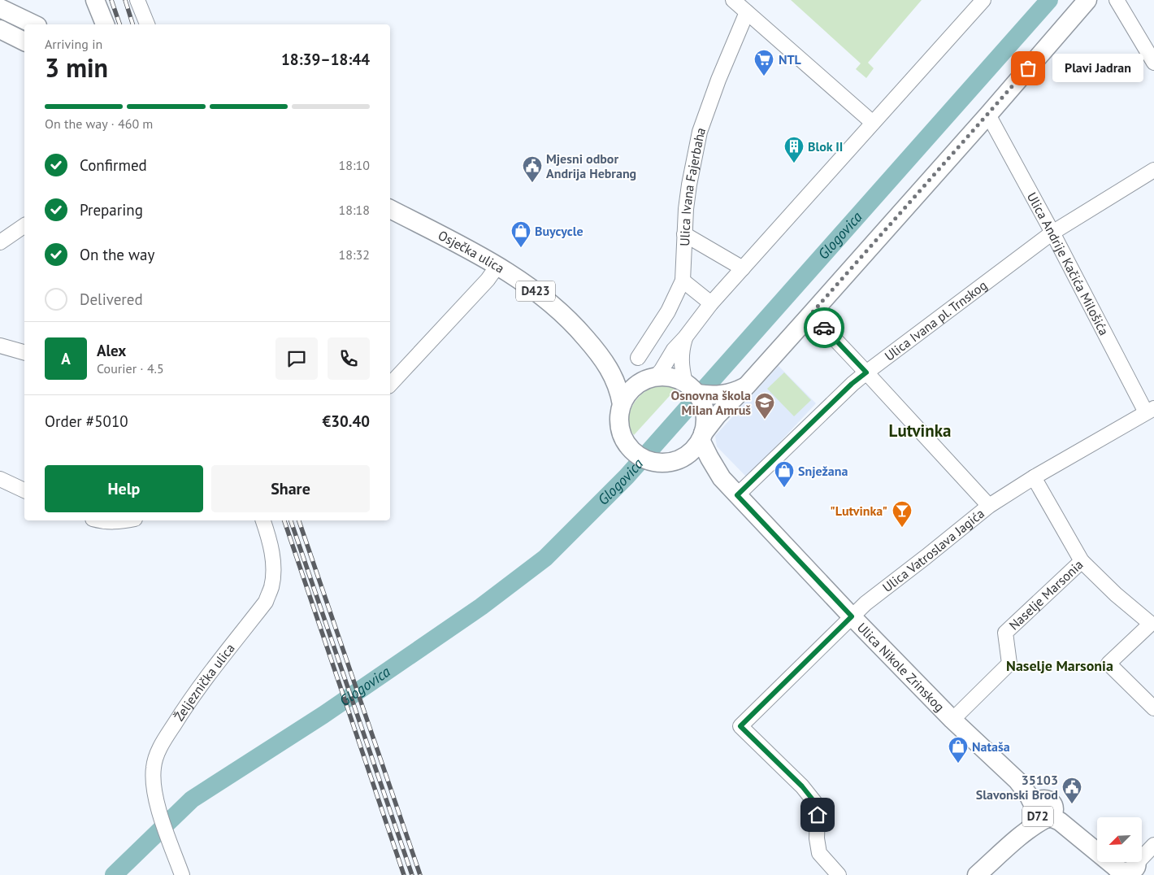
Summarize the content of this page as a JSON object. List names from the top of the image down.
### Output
{
  "streets": {
    "main road": [
      "Osječka ulica",
      "D423",
      "Ulica Nikole Zrinskog",
      "D72"
    ],
    "street": [
      "Ulica Ivana Fajerbaha",
      "Ulica Andrije Kačića Milošića",
      "Ulica Ivana pl. Trnskog",
      "Ulica Vatroslava Jagića",
      "Naselje Marsonia",
      "Željeznička ulica"
    ]
  },
  "crossings": [
    ["Osječka ulica", "D423"],
    ["Osječka ulica", "Ulica Nikole Zrinskog"],
    ["Ulica Andrije Kačića Milošića", "D423"],
    ["Ulica Andrije Kačića Milošića", "Ulica Ivana pl. Trnskog"],
    ["Ulica Andrije Kačića Milošića", "Ulica Vatroslava Jagića"],
    ["D423", "Ulica Nikole Zrinskog"],
    ["Ulica Ivana pl. Trnskog", "Ulica Nikole Zrinskog"],
    ["Ulica Vatroslava Jagića", "Ulica Nikole Zrinskog"],
    ["Naselje Marsonia", "Ulica Nikole Zrinskog"],
    ["Ulica Nikole Zrinskog", "D72"]
  ],
  "districts": ["Lutvinka", "Naselje Marsonia"],
  "water": ["Glogovica"],
  "places": {
    "other": ["Plavi Jadran"],
    "supermarket": ["NTL"],
    "building": ["Blok II"],
    "public building": ["Mjesni odbor Andrija Hebrang", "35103 Slavonski Brod"],
    "shop": ["Buycycle", "Snježana", "Nataša"],
    "school or university": ["Osnovna škola Milan Amruš"],
    "bar": ["\"Lutvinka\""]
  },
  "north": "bottom left",
  "page": {
    "heading": ["3 min", "Arriving in", "18:39–18:44"],
    "panel": [
      "Alex",
      "Courier · 4.5",
      "Order #5010",
      "€30.40"
    ],
    "bubble": "Plavi Jadran",
    "bar": "On the way · 460 m",
    "list": [
      ["Confirmed", "18:10"],
      ["Preparing", "18:18"],
      ["On the way", "18:32"],
      "Delivered"
    ],
    "round": "A",
    "buttons": ["Help", "Share"]
  }
}
